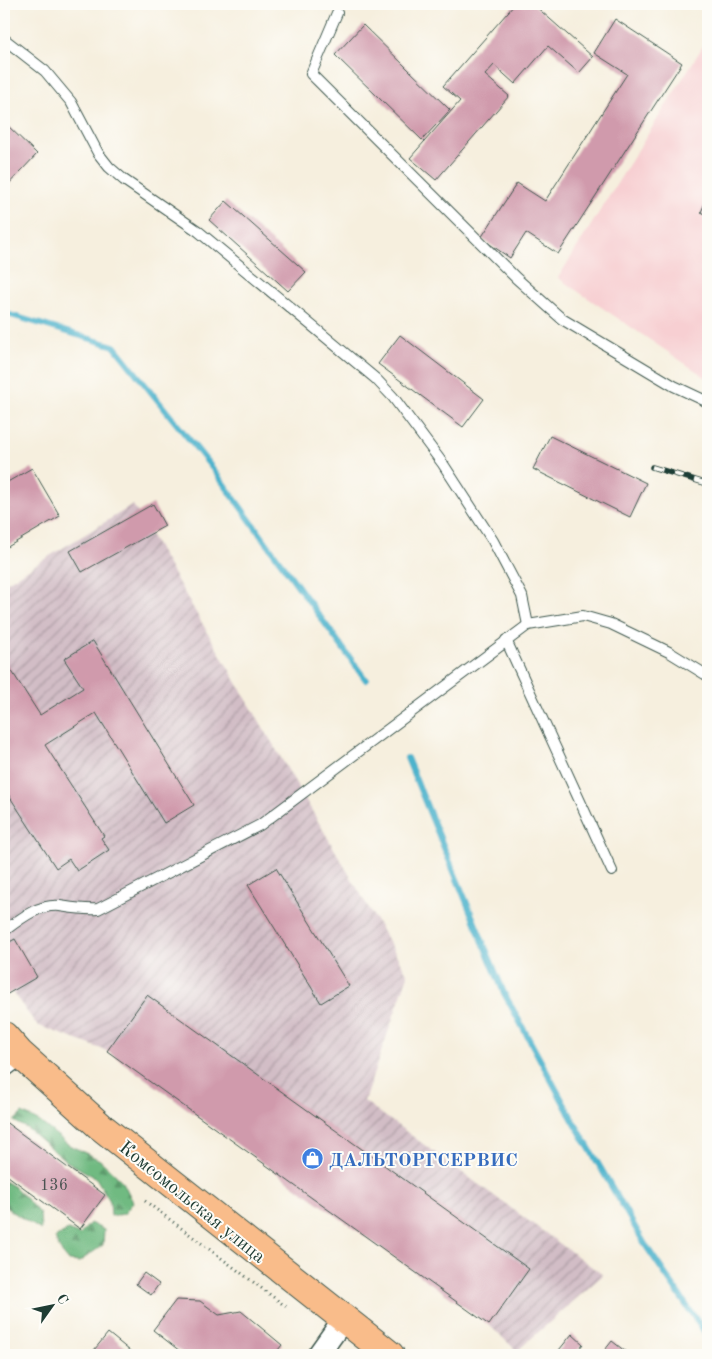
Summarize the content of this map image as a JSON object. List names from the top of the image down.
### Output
{
  "streets": {
    "main road": ["Комсомольская улица"]
  },
  "places": {
    "shop": ["ДАЛЬТОРГСЕРВИС"]
  },
  "house_numbers": ["136"],
  "north": "top right"
}
